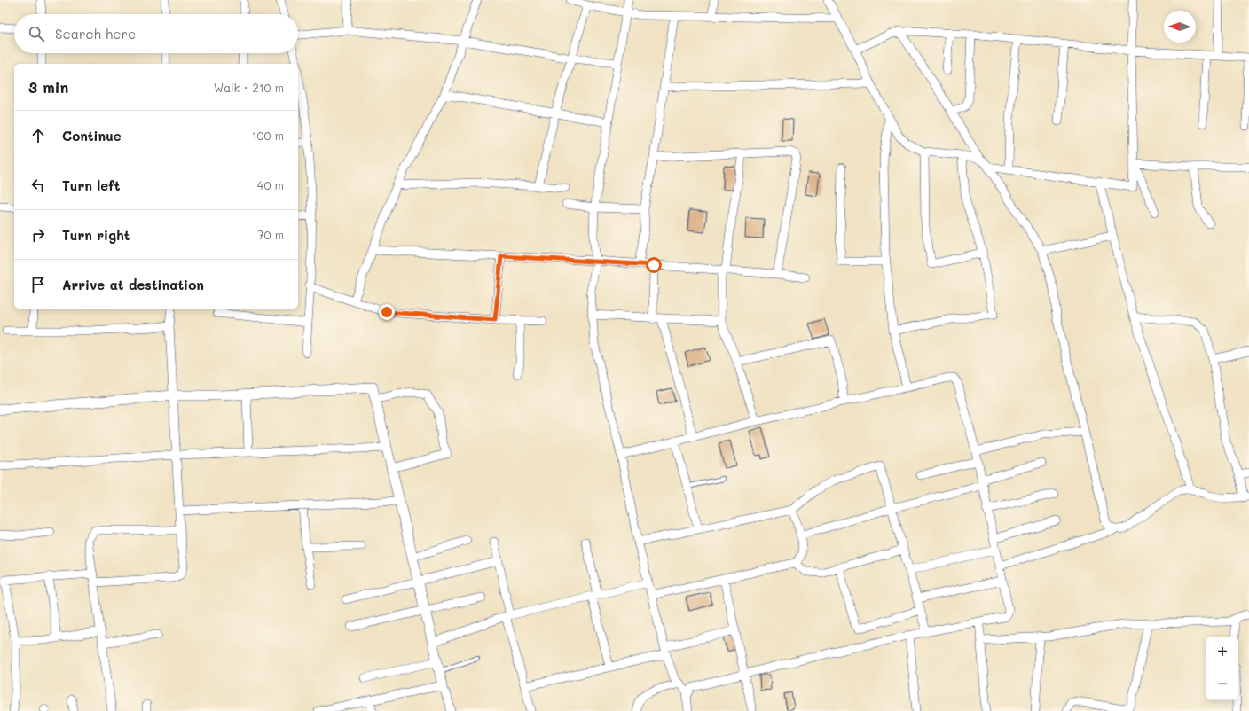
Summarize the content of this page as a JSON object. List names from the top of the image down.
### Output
{
  "north": "left",
  "page": {
    "search": "Search here",
    "heading": ["3 min", "Walk · 210 m"],
    "list": [
      ["Continue", "100 m"],
      ["Turn left", "40 m"],
      ["Turn right", "70 m"],
      "Arrive at destination"
    ],
    "map_buttons": ["+", "−"]
  }
}
